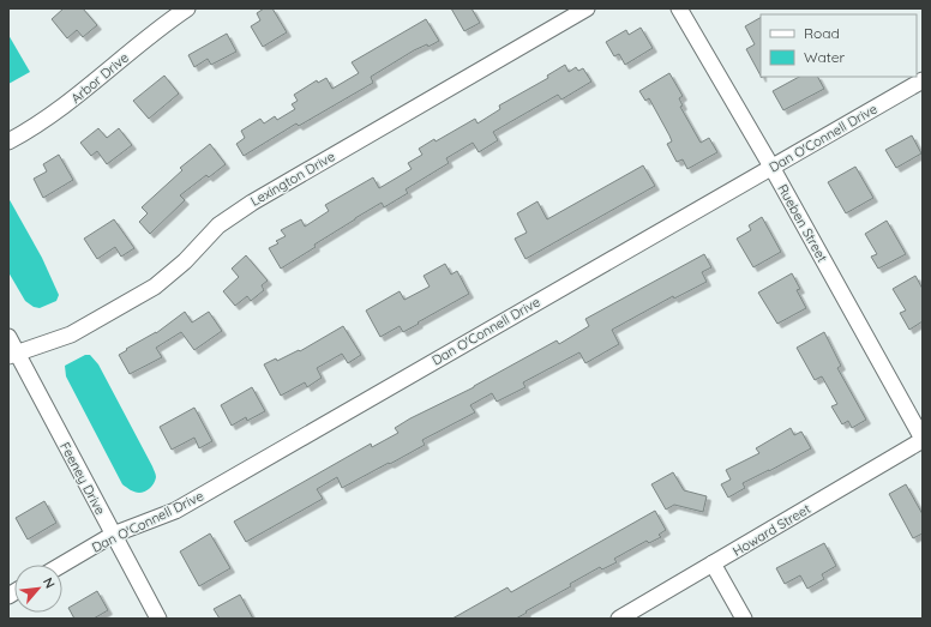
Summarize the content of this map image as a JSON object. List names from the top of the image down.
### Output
{
  "streets": {
    "street": [
      "Arbor Drive",
      "Dan O'Connell Drive",
      "Lexington Drive",
      "Rueben Street",
      "Feeney Drive",
      "Howard Street"
    ]
  },
  "crossings": [
    ["Dan O'Connell Drive", "Rueben Street"],
    ["Dan O'Connell Drive", "Feeney Drive"],
    ["Lexington Drive", "Feeney Drive"],
    ["Rueben Street", "Howard Street"]
  ],
  "legend": ["Road", "Water"],
  "north": "top right"
}
